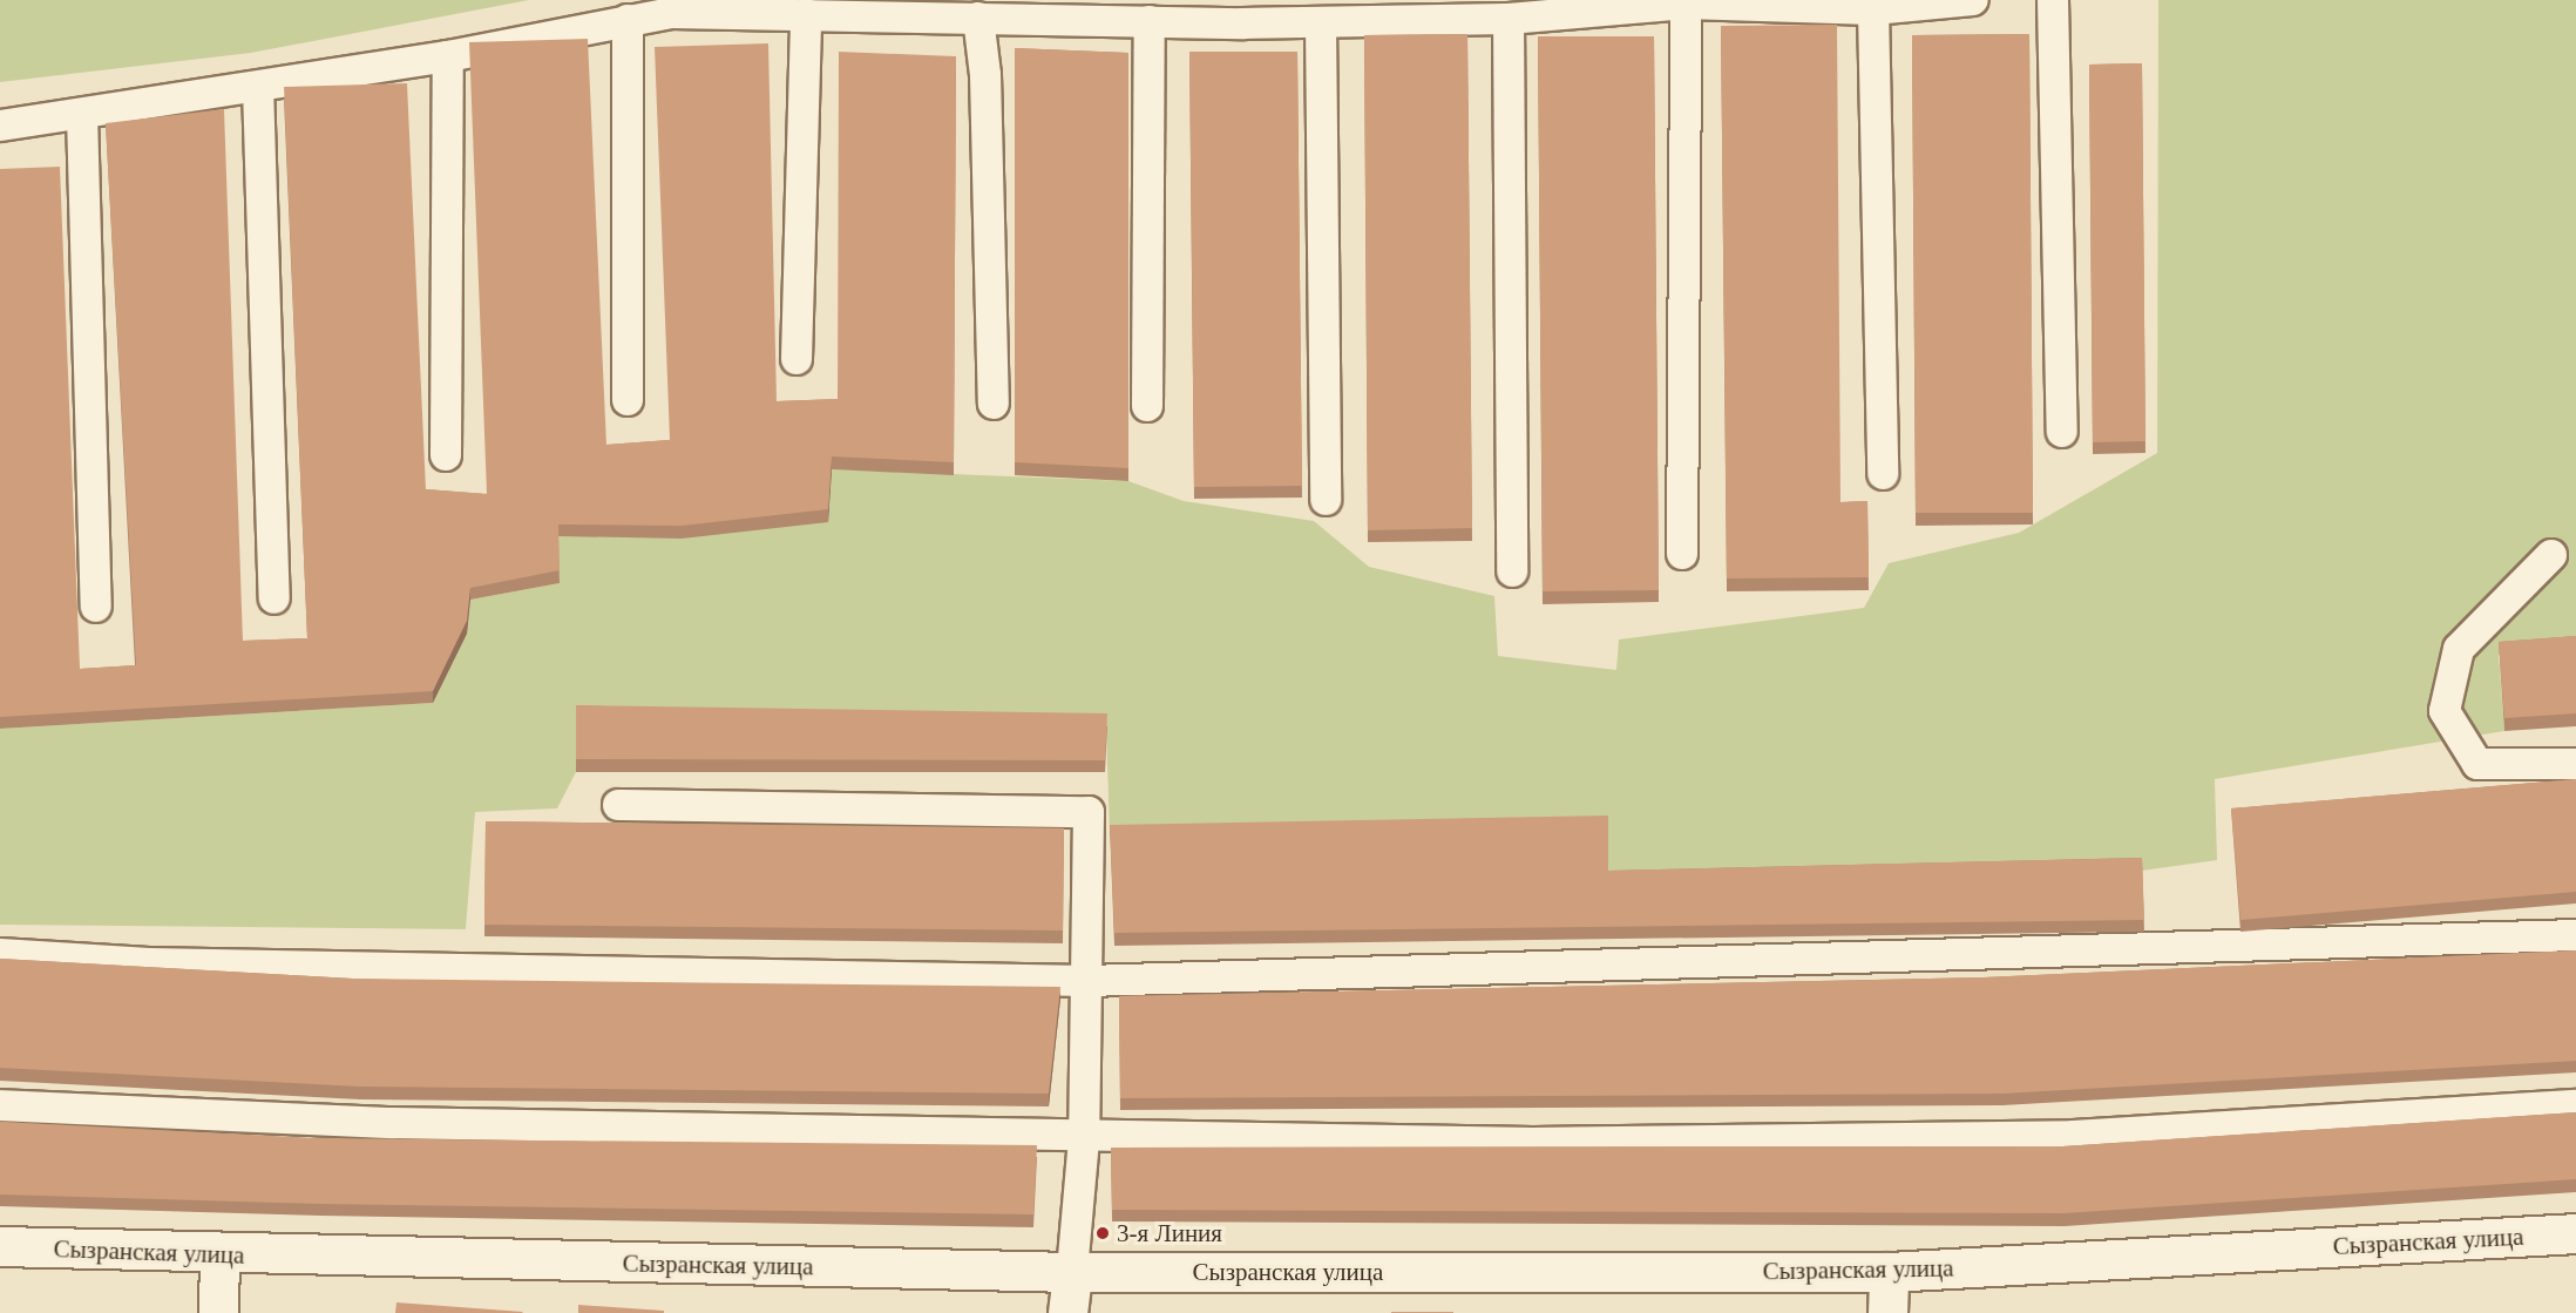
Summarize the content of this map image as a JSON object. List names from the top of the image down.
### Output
{
  "streets": {
    "street": ["Сызранская улица"]
  },
  "places": ["3-я Линия"]
}
